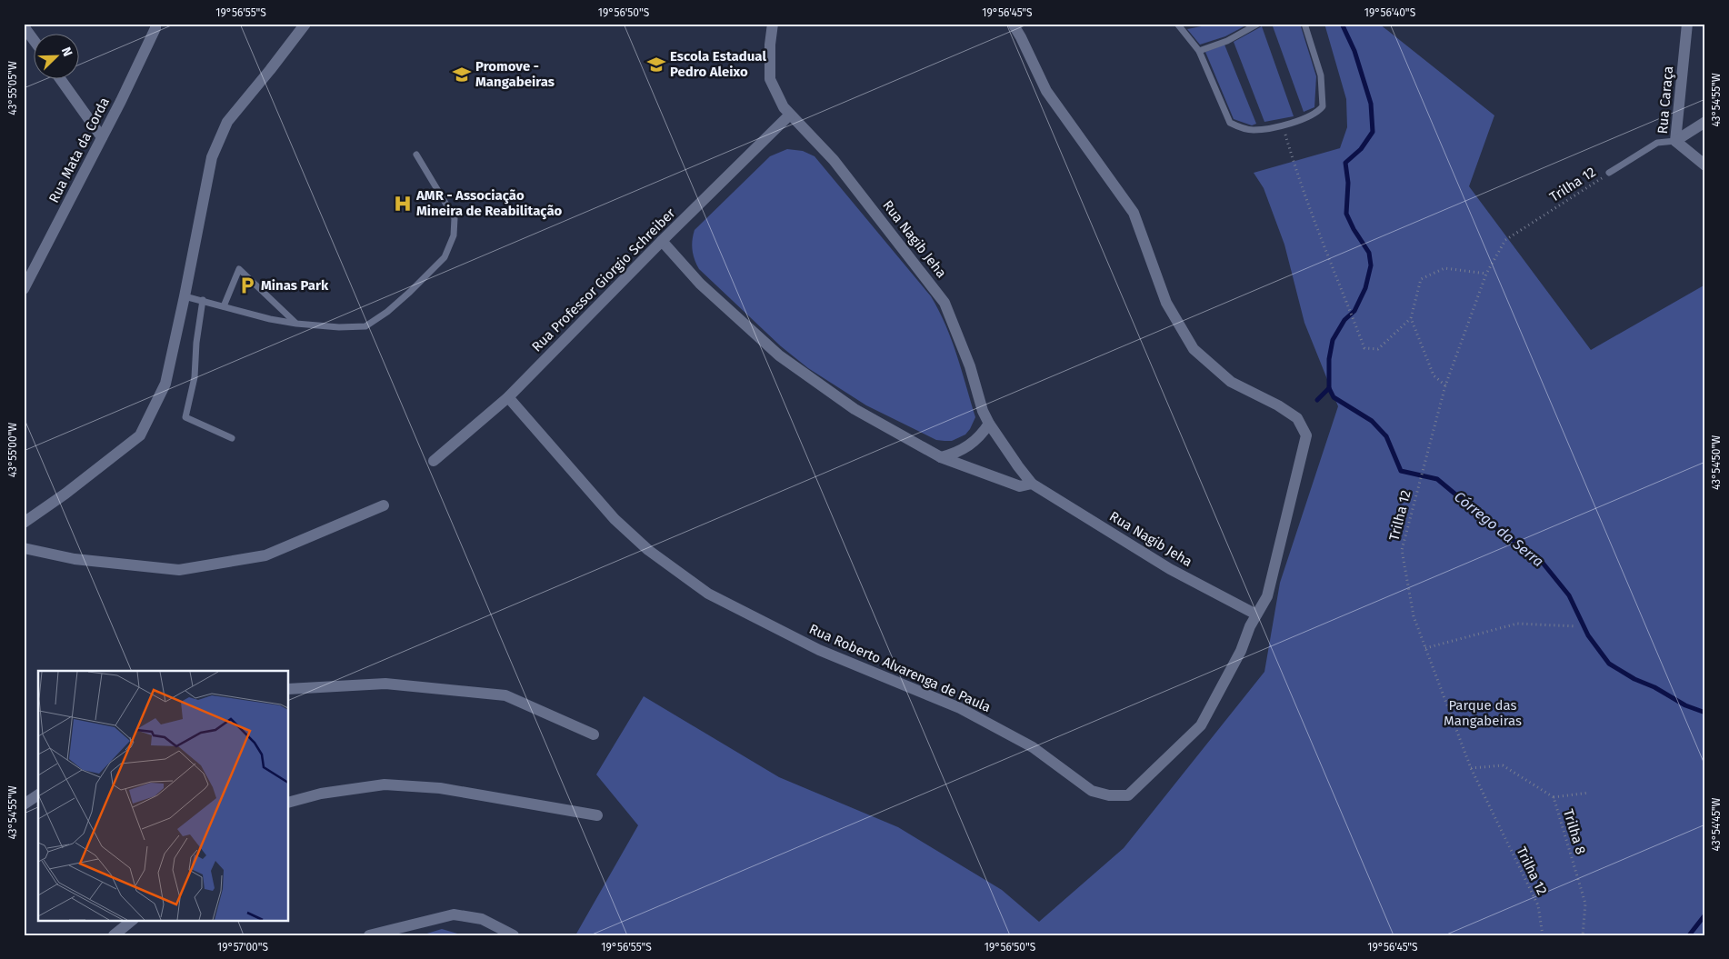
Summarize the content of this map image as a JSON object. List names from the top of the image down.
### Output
{
  "streets": {
    "street": [
      "Rua Caraça",
      "Rua Mata da Corda",
      "Rua Nagib Jeha",
      "Rua Professor Giorgio Schreiber",
      "Rua Roberto Alvarenga de Paula"
    ],
    "path": ["Trilha 12", "Trilha 8"]
  },
  "crossings": [
    ["Trilha 12", "Trilha 8"],
    ["Rua Nagib Jeha", "Rua Professor Giorgio Schreiber"],
    ["Rua Nagib Jeha", "Rua Roberto Alvarenga de Paula"],
    ["Rua Professor Giorgio Schreiber", "Rua Roberto Alvarenga de Paula"]
  ],
  "water": ["Córrego da Serra"],
  "parks": ["Parque das Mangabeiras"],
  "places": {
    "school or university": ["Escola Estadual Pedro Aleixo", "Promove - Mangabeiras"],
    "hospital": ["AMR - Associação Mineira de Reabilitação"],
    "parking": ["Minas Park"]
  },
  "north": "top right",
  "coordinates": [
    "19°56'55\"S",
    "19°56'50\"S",
    "19°56'45\"S",
    "19°56'40\"S",
    "43°55'05\"W",
    "43°54'55\"W",
    "43°55'00\"W",
    "43°54'50\"W",
    "43°54'45\"W",
    "19°57'00\"S"
  ]
}
